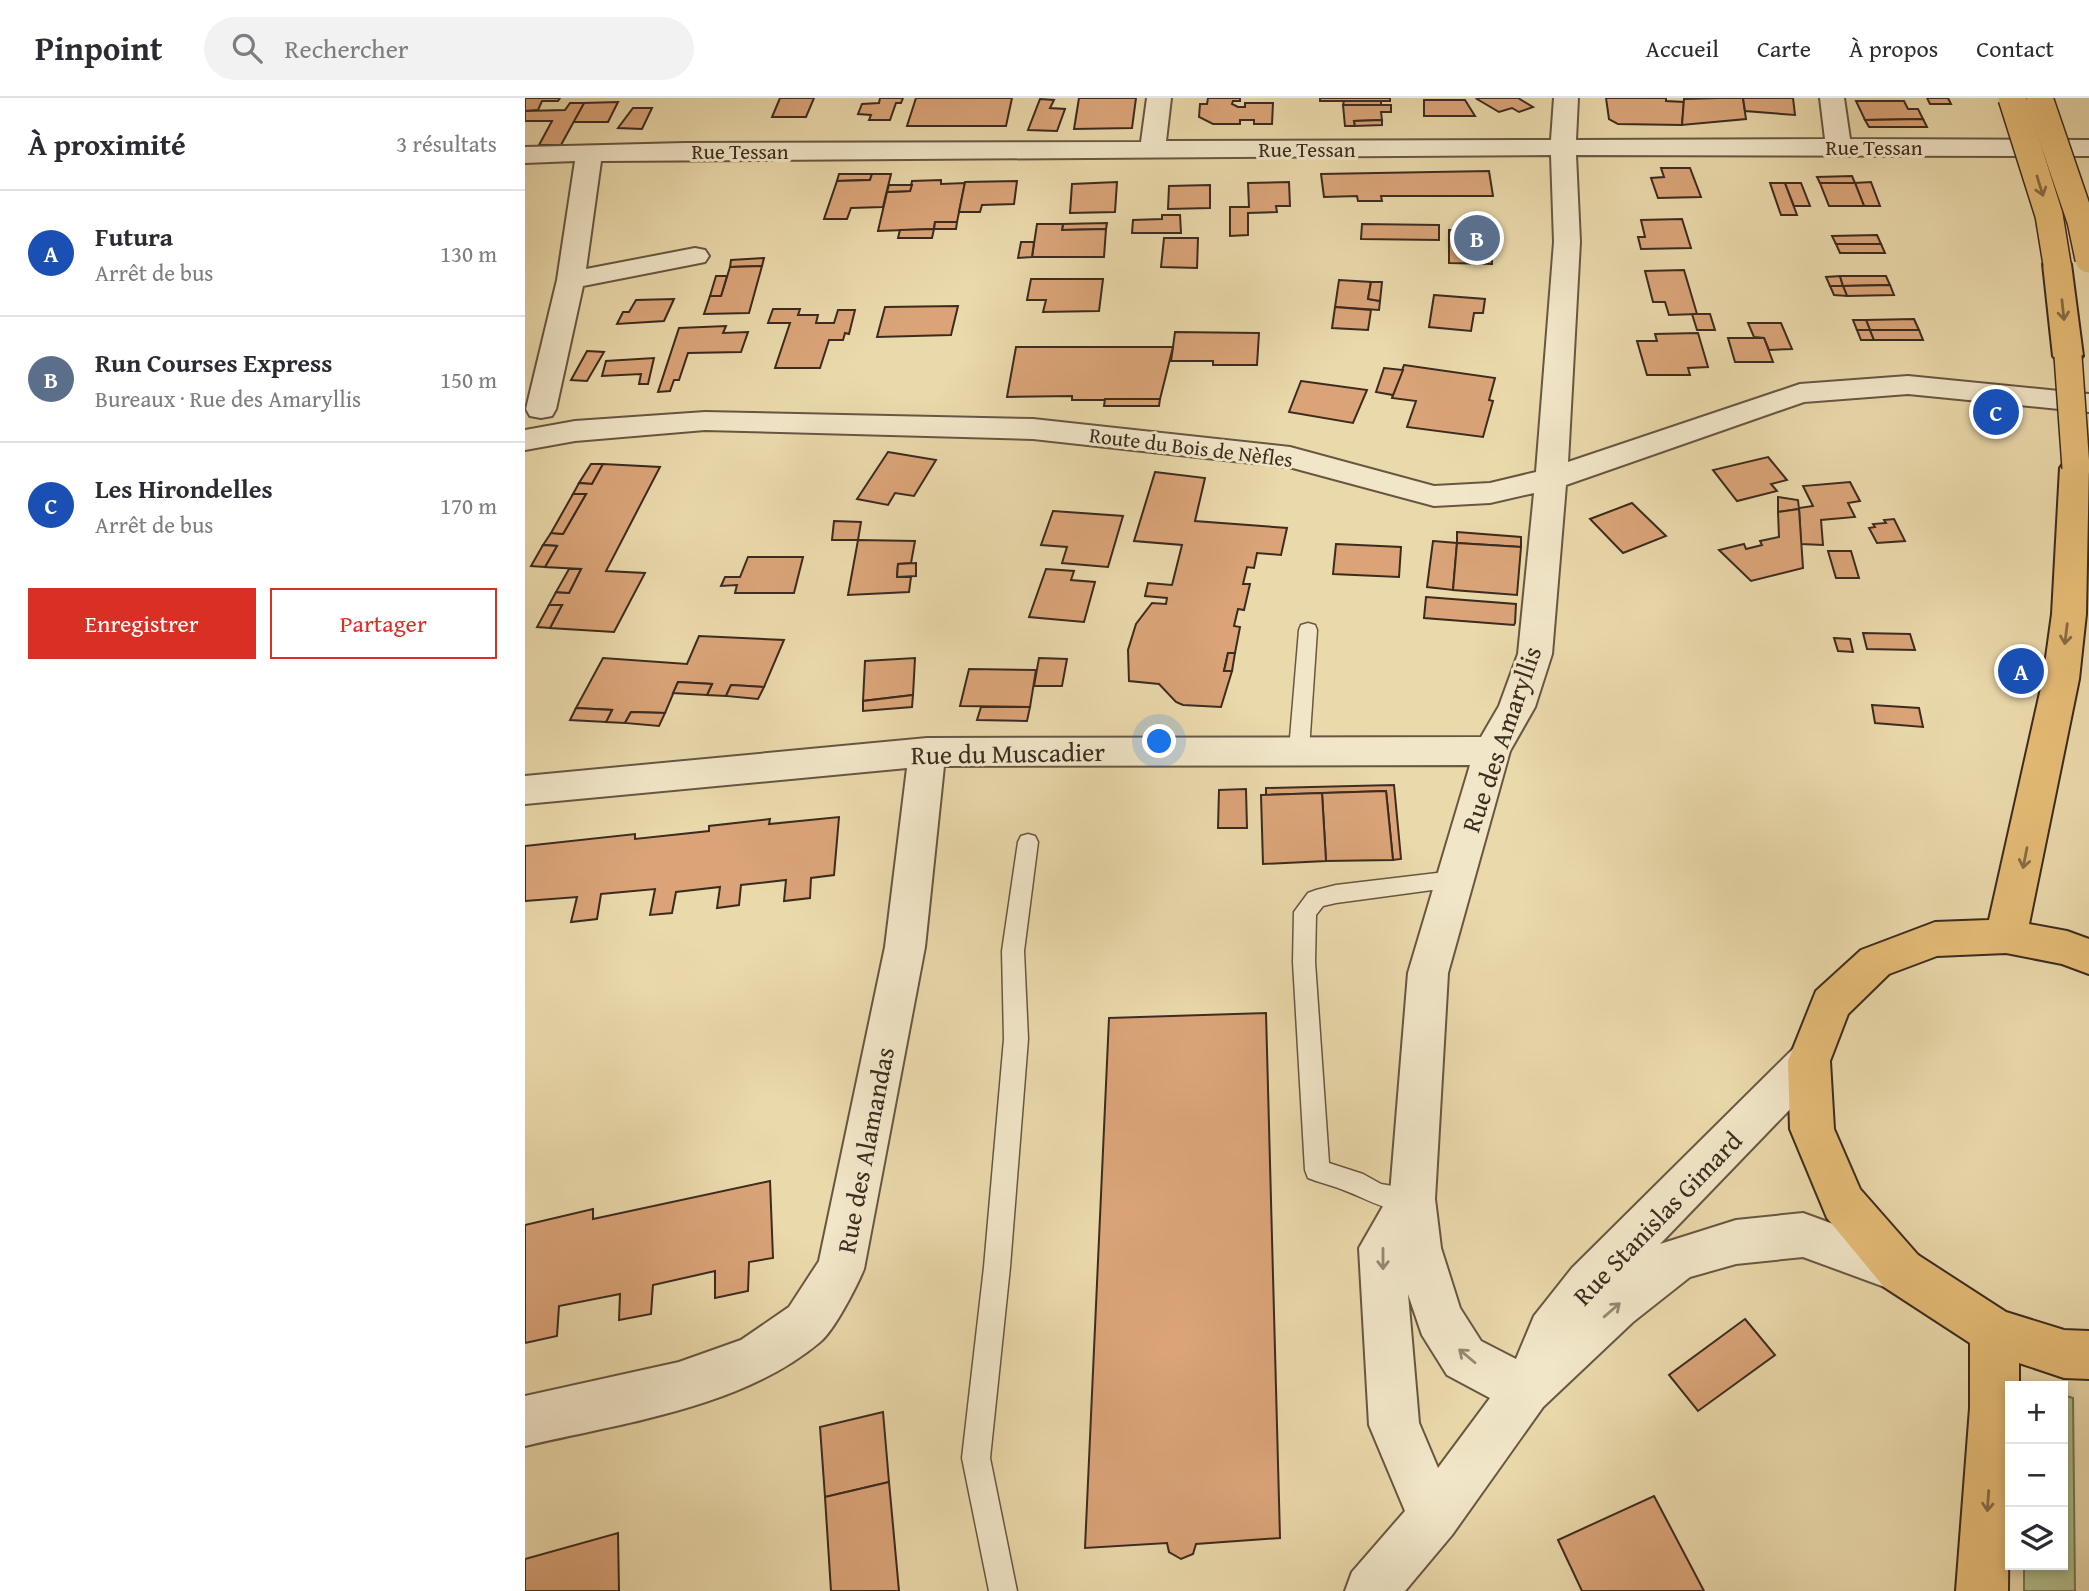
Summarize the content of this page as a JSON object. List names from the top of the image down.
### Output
{
  "streets": {
    "street": [
      "Rue Tessan",
      "Route du Bois de Nèfles",
      "Rue des Amaryllis",
      "Rue du Muscadier",
      "Rue des Alamandas",
      "Rue Stanislas Gimard"
    ]
  },
  "crossings": [
    ["Rue Tessan", "Rue des Amaryllis"],
    ["Route du Bois de Nèfles", "Rue des Amaryllis"],
    ["Rue des Amaryllis", "Rue du Muscadier"],
    ["Rue des Amaryllis", "Rue Stanislas Gimard"],
    ["Rue du Muscadier", "Rue des Alamandas"]
  ],
  "one_way": ["Rue Stanislas Gimard"],
  "page": {
    "header": "Pinpoint",
    "search": "Rechercher",
    "nav": [
      "Accueil",
      "Carte",
      "À propos",
      "Contact"
    ],
    "heading": ["À proximité", "3 résultats"],
    "list": [
      {
        "mark": "A",
        "name": "Futura",
        "note": "Arrêt de bus",
        "value": "130 m"
      },
      {
        "mark": "B",
        "name": "Run Courses Express",
        "note": "Bureaux · Rue des Amaryllis",
        "value": "150 m"
      },
      {
        "mark": "C",
        "name": "Les Hirondelles",
        "note": "Arrêt de bus",
        "value": "170 m"
      }
    ],
    "pins": ["B", "C", "A"],
    "buttons": ["Enregistrer", "Partager"],
    "map_buttons": ["+", "−"]
  }
}
